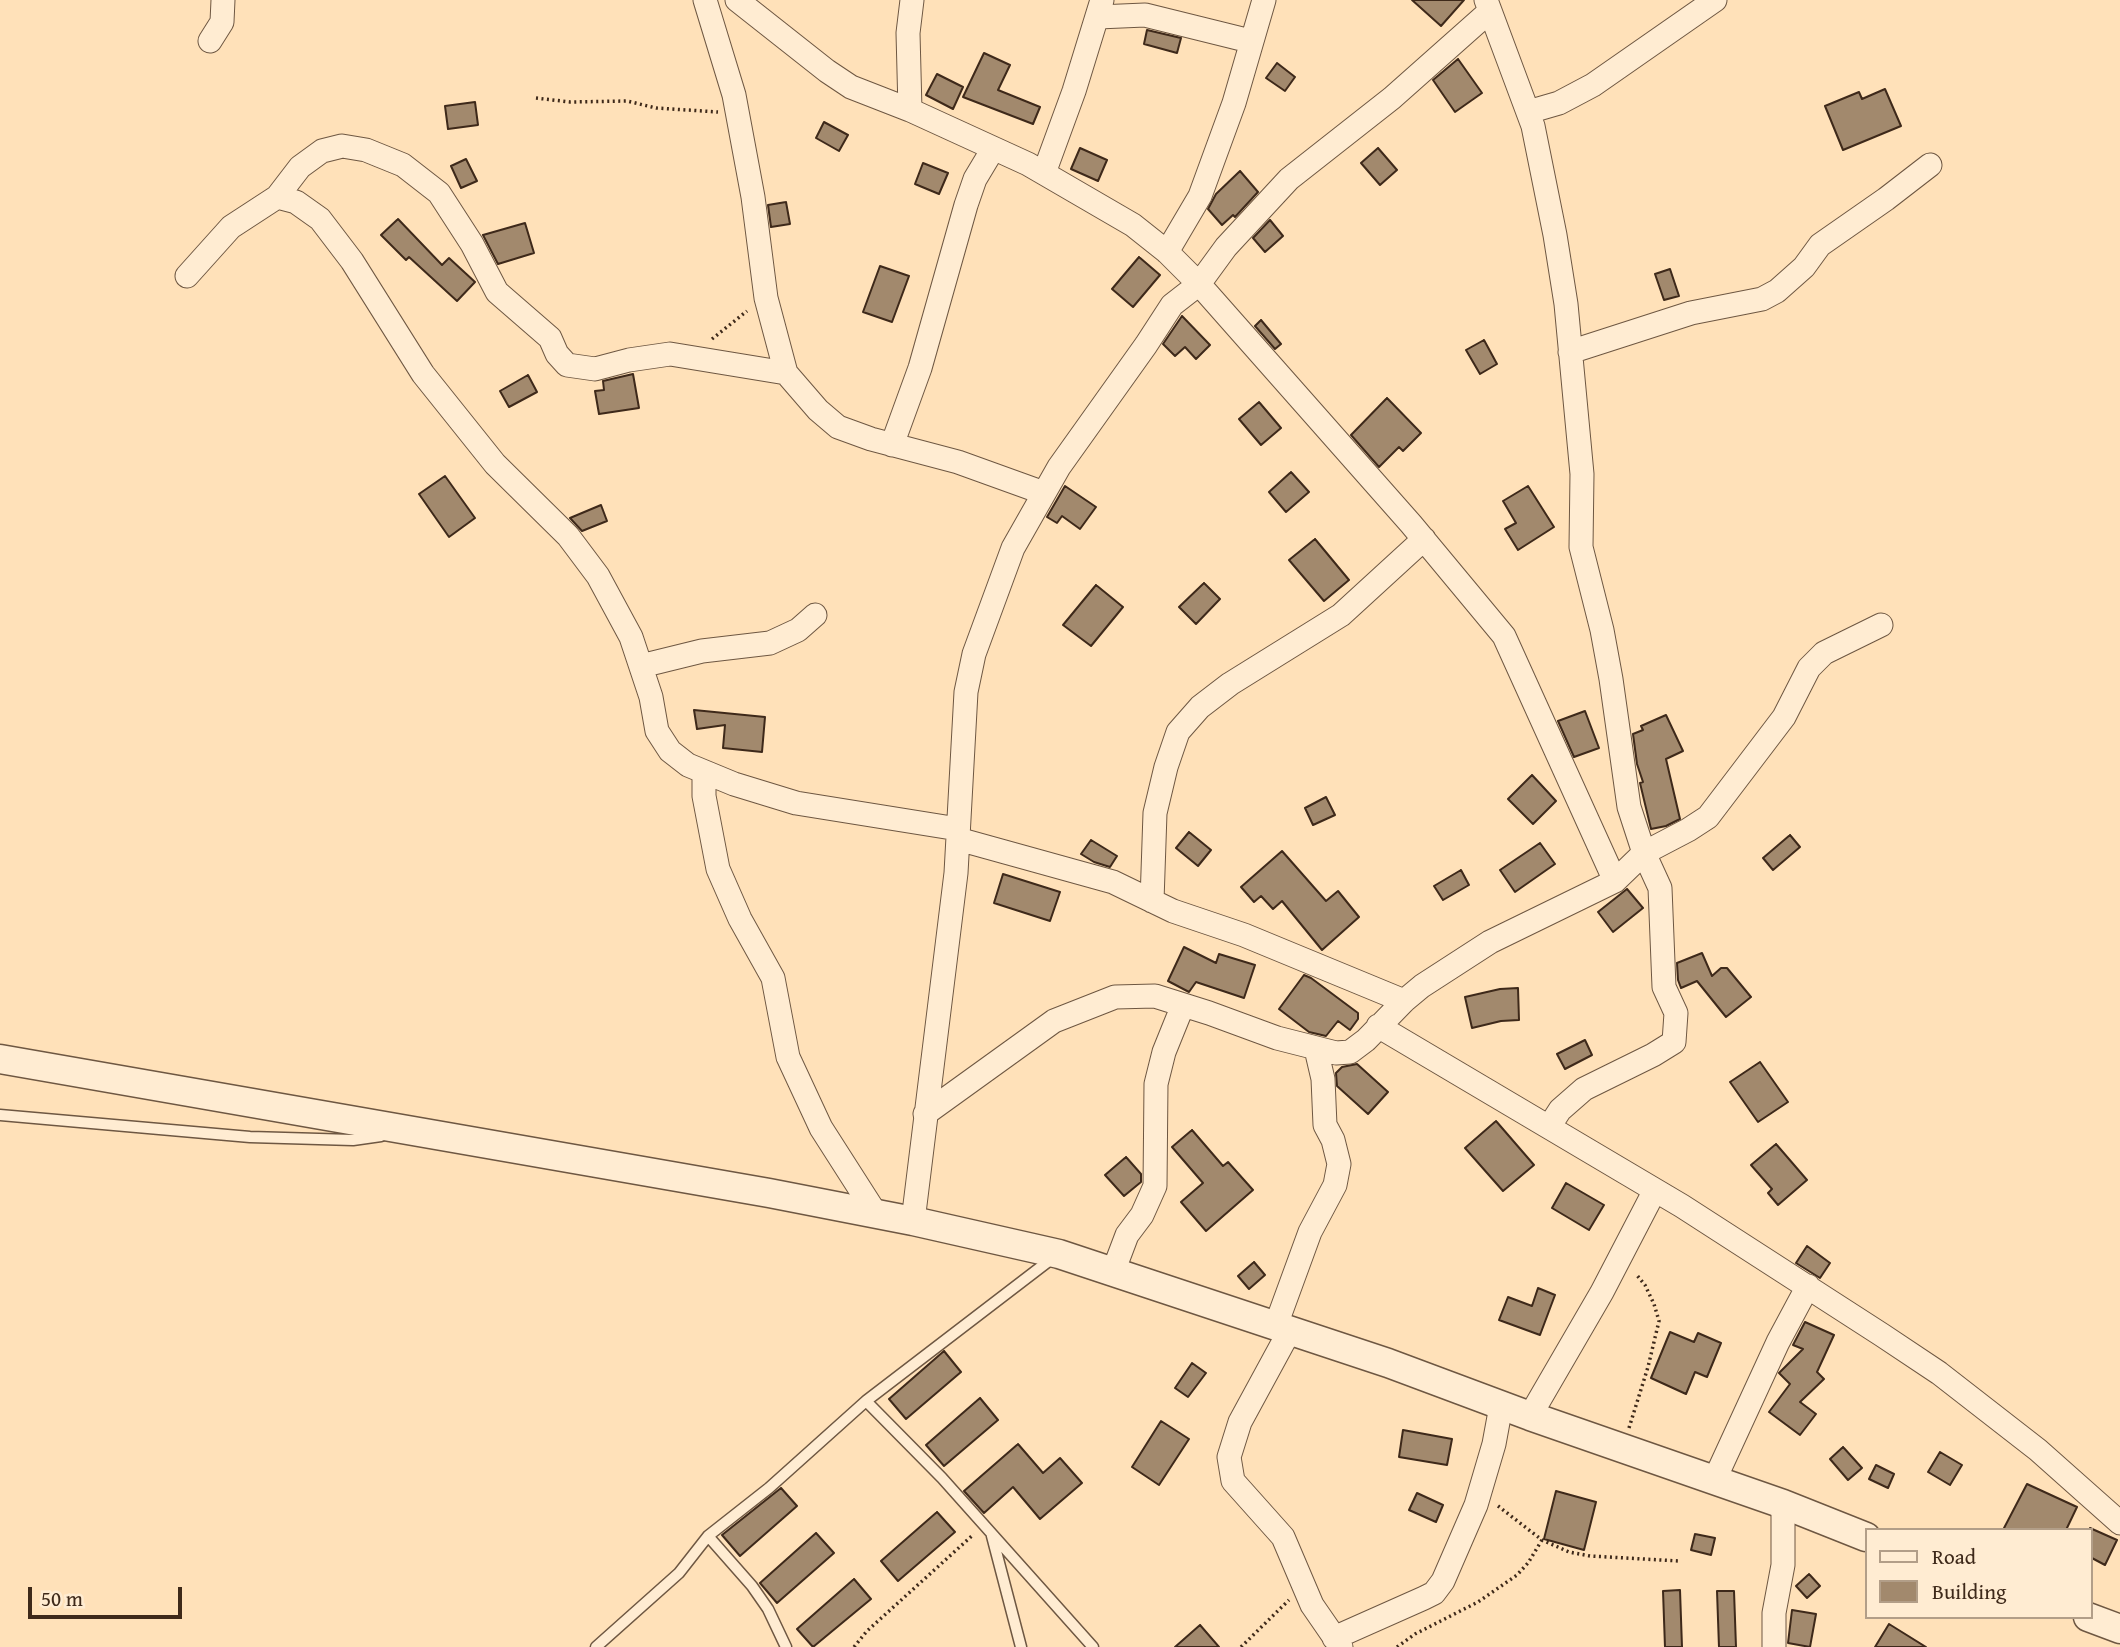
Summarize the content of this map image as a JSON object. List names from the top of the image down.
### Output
{
  "legend": ["Road", "Building"],
  "scale_bar": "50 m"
}
